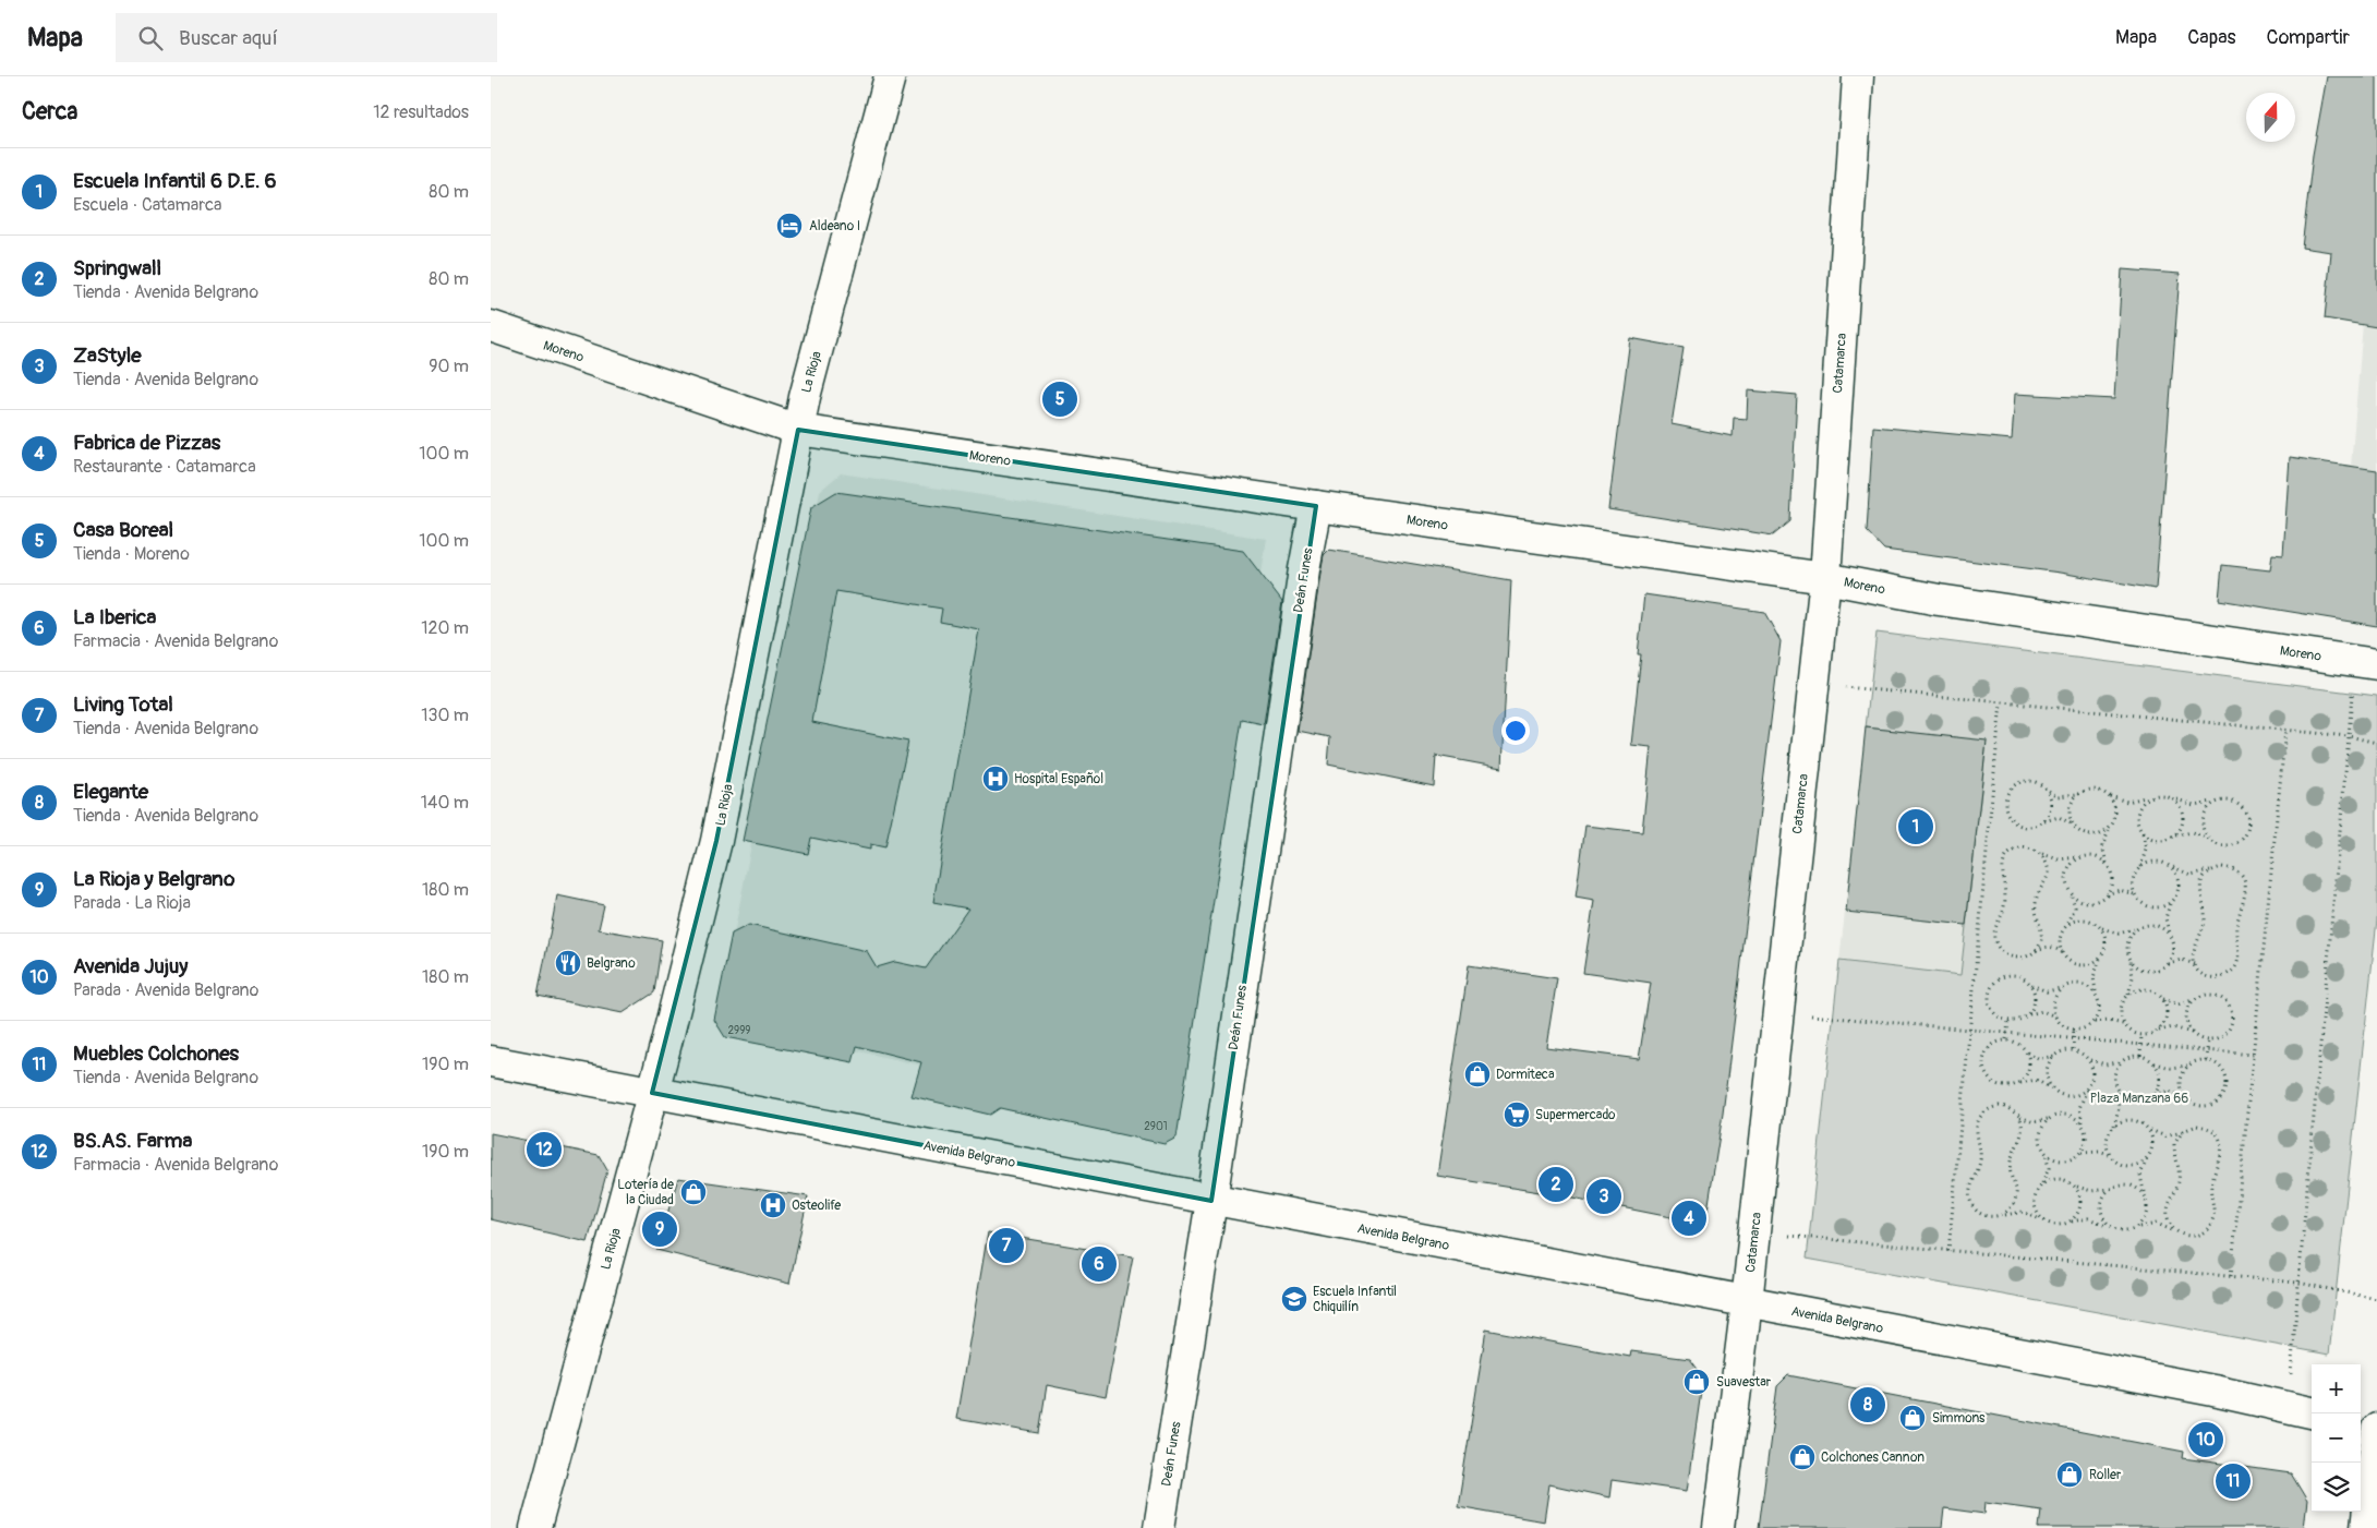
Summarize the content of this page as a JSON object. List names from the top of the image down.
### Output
{
  "streets": {
    "street": [
      "Moreno",
      "Catamarca",
      "La Rioja",
      "Deán Funes",
      "Avenida Belgrano"
    ]
  },
  "crossings": [
    ["Moreno", "Catamarca"],
    ["Moreno", "La Rioja"],
    ["Moreno", "Deán Funes"],
    ["Catamarca", "Avenida Belgrano"],
    ["La Rioja", "Avenida Belgrano"],
    ["Deán Funes", "Avenida Belgrano"]
  ],
  "parks": ["Plaza Manzana 66"],
  "places": {
    "hotel": ["Aldeano I"],
    "hospital": ["Hospital Español", "Osteolife"],
    "restaurant": ["Belgrano"],
    "shop": [
      "Dormiteca",
      "Lotería de la Ciudad",
      "Suavestar",
      "Simmons",
      "Colchones Cannon",
      "Roller"
    ],
    "supermarket": ["Supermercado"],
    "school or university": ["Escuela Infantil Chiquilín"]
  },
  "house_numbers": ["2999", "2901"],
  "north": "top",
  "page": {
    "header": "Mapa",
    "search": "Buscar aquí",
    "nav": ["Mapa", "Capas", "Compartir"],
    "heading": ["Cerca", "12 resultados"],
    "list": [
      {
        "mark": "1",
        "name": "Escuela Infantil 6 D.E. 6",
        "note": "Escuela · Catamarca",
        "value": "80 m"
      },
      {
        "mark": "2",
        "name": "Springwall",
        "note": "Tienda · Avenida Belgrano",
        "value": "80 m"
      },
      {
        "mark": "3",
        "name": "ZaStyle",
        "note": "Tienda · Avenida Belgrano",
        "value": "90 m"
      },
      {
        "mark": "4",
        "name": "Fabrica de Pizzas",
        "note": "Restaurante · Catamarca",
        "value": "100 m"
      },
      {
        "mark": "5",
        "name": "Casa Boreal",
        "note": "Tienda · Moreno",
        "value": "100 m"
      },
      {
        "mark": "6",
        "name": "La Iberica",
        "note": "Farmacia · Avenida Belgrano",
        "value": "120 m"
      },
      {
        "mark": "7",
        "name": "Living Total",
        "note": "Tienda · Avenida Belgrano",
        "value": "130 m"
      },
      {
        "mark": "8",
        "name": "Elegante",
        "note": "Tienda · Avenida Belgrano",
        "value": "140 m"
      },
      {
        "mark": "9",
        "name": "La Rioja y Belgrano",
        "note": "Parada · La Rioja",
        "value": "180 m"
      },
      {
        "mark": "10",
        "name": "Avenida Jujuy",
        "note": "Parada · Avenida Belgrano",
        "value": "180 m"
      },
      {
        "mark": "11",
        "name": "Muebles Colchones",
        "note": "Tienda · Avenida Belgrano",
        "value": "190 m"
      },
      {
        "mark": "12",
        "name": "BS.AS. Farma",
        "note": "Farmacia · Avenida Belgrano",
        "value": "190 m"
      }
    ],
    "pins": [
      "5",
      "1",
      "12",
      "2",
      "3",
      "4",
      "9",
      "7",
      "6",
      "8",
      "10",
      "11"
    ],
    "map_buttons": ["+", "−"]
  }
}
